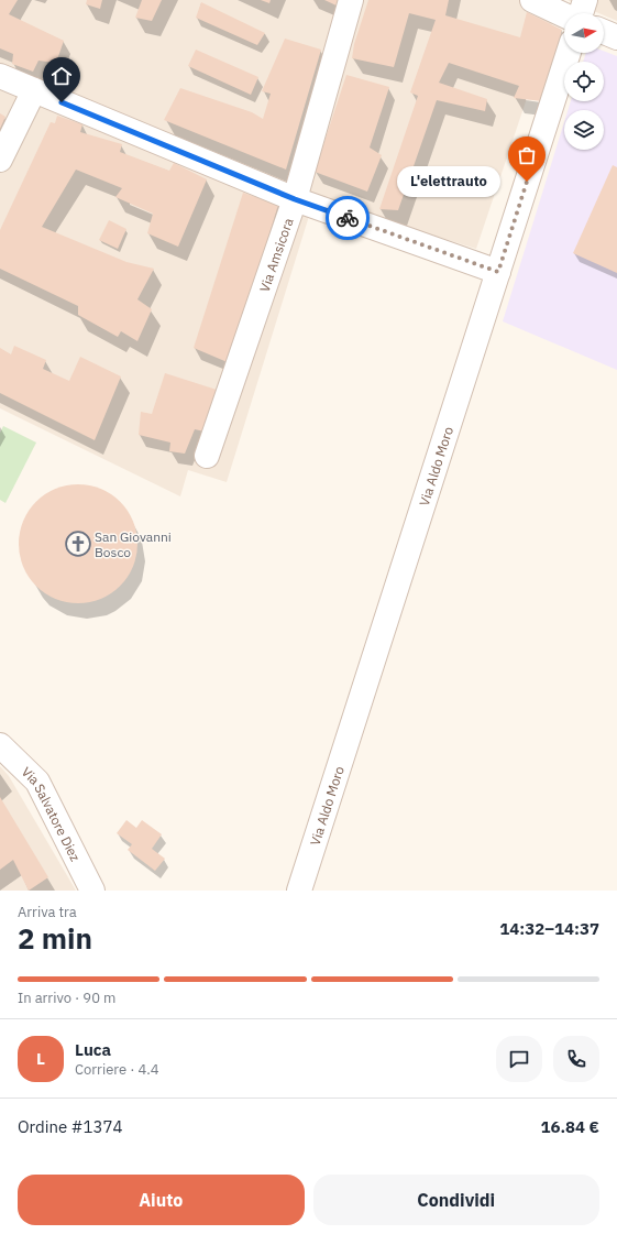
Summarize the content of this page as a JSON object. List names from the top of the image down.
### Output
{
  "streets": {
    "street": ["Via Amsicora", "Via Aldo Moro", "Via Salvatore Diez"]
  },
  "places": {
    "other": ["L'elettrauto"],
    "church": ["San Giovanni Bosco"]
  },
  "north": "right",
  "page": {
    "bubble": "L'elettrauto",
    "heading": ["2 min", "Arriva tra", "14:32–14:37"],
    "panel": [
      "Luca",
      "Corriere · 4.4",
      "Ordine #1374",
      "16.84 €"
    ],
    "bar": "In arrivo · 90 m",
    "round": "L",
    "buttons": ["Aiuto", "Condividi"]
  }
}
